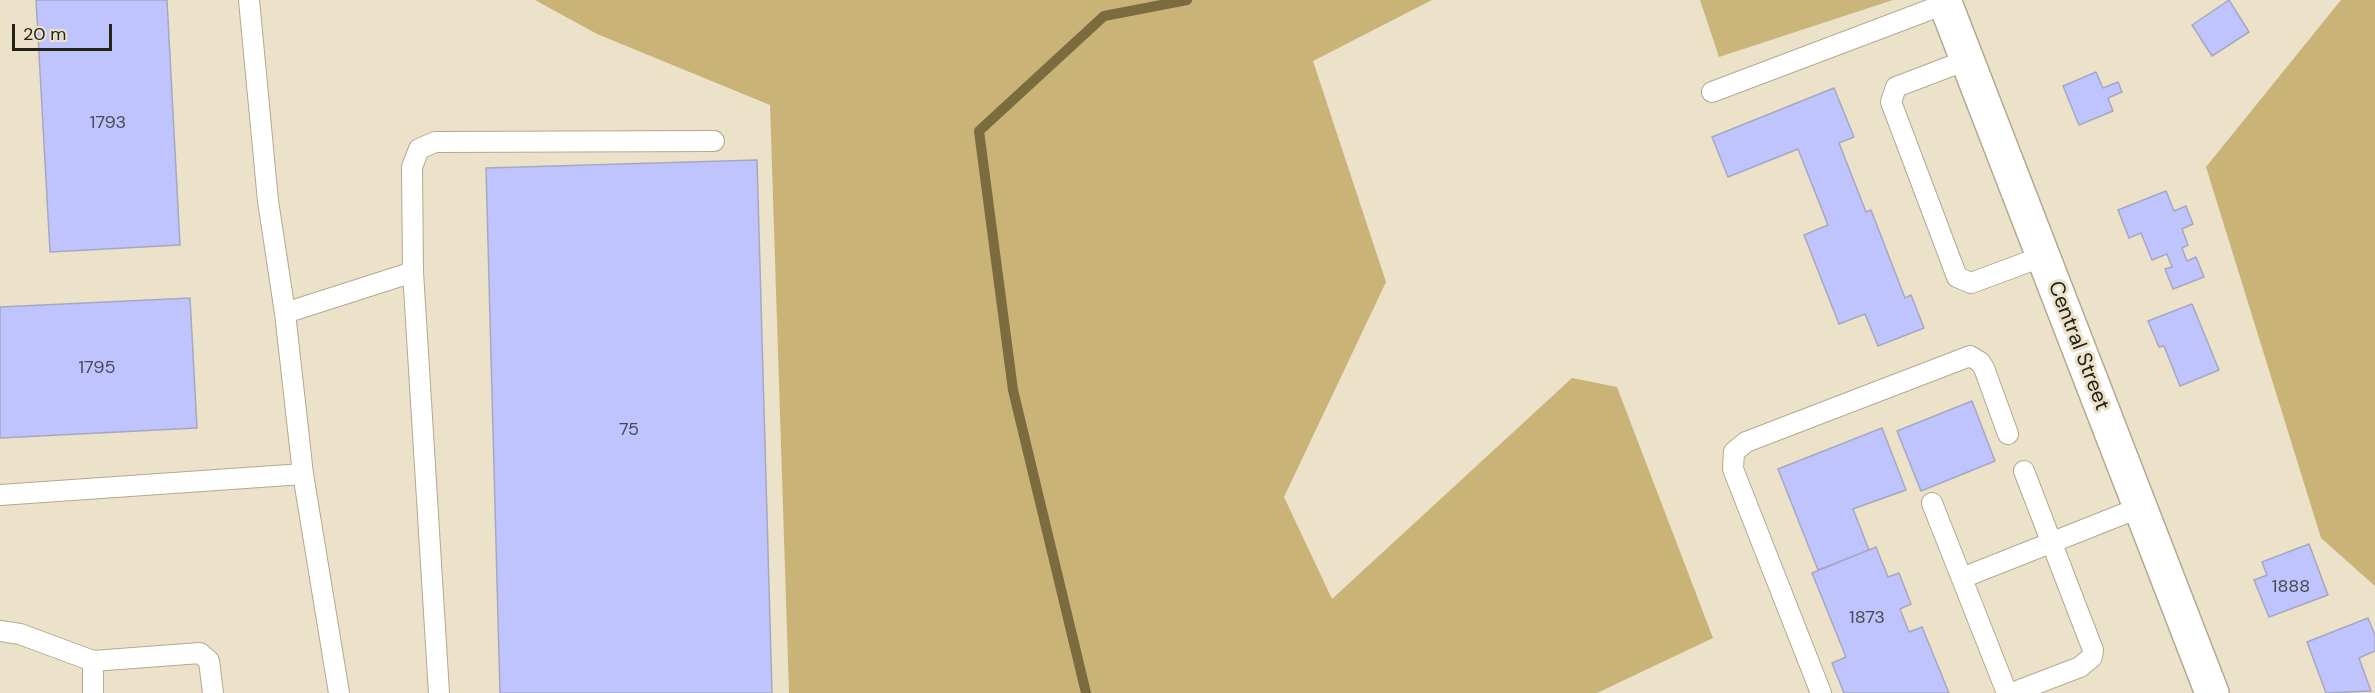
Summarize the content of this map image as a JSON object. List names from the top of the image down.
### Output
{
  "streets": {
    "main road": ["Central Street"]
  },
  "house_numbers": [
    "1793",
    "1795",
    "75",
    "1888",
    "1873"
  ],
  "scale_bar": "20 m"
}
